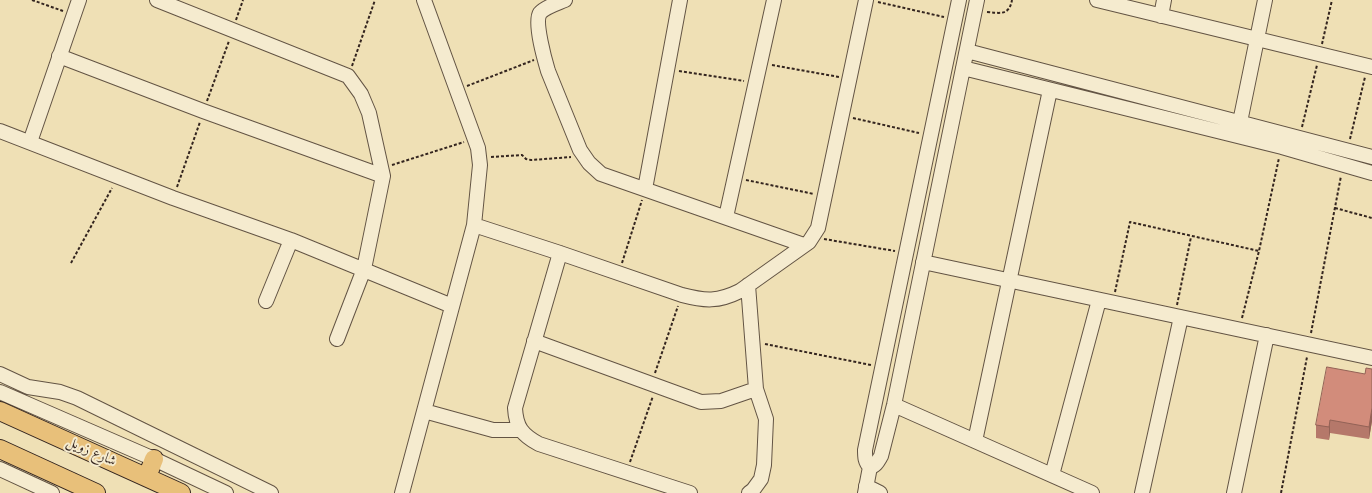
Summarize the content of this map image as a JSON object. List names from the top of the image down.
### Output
{
  "streets": {
    "main road": ["شارع زويل"]
  }
}
